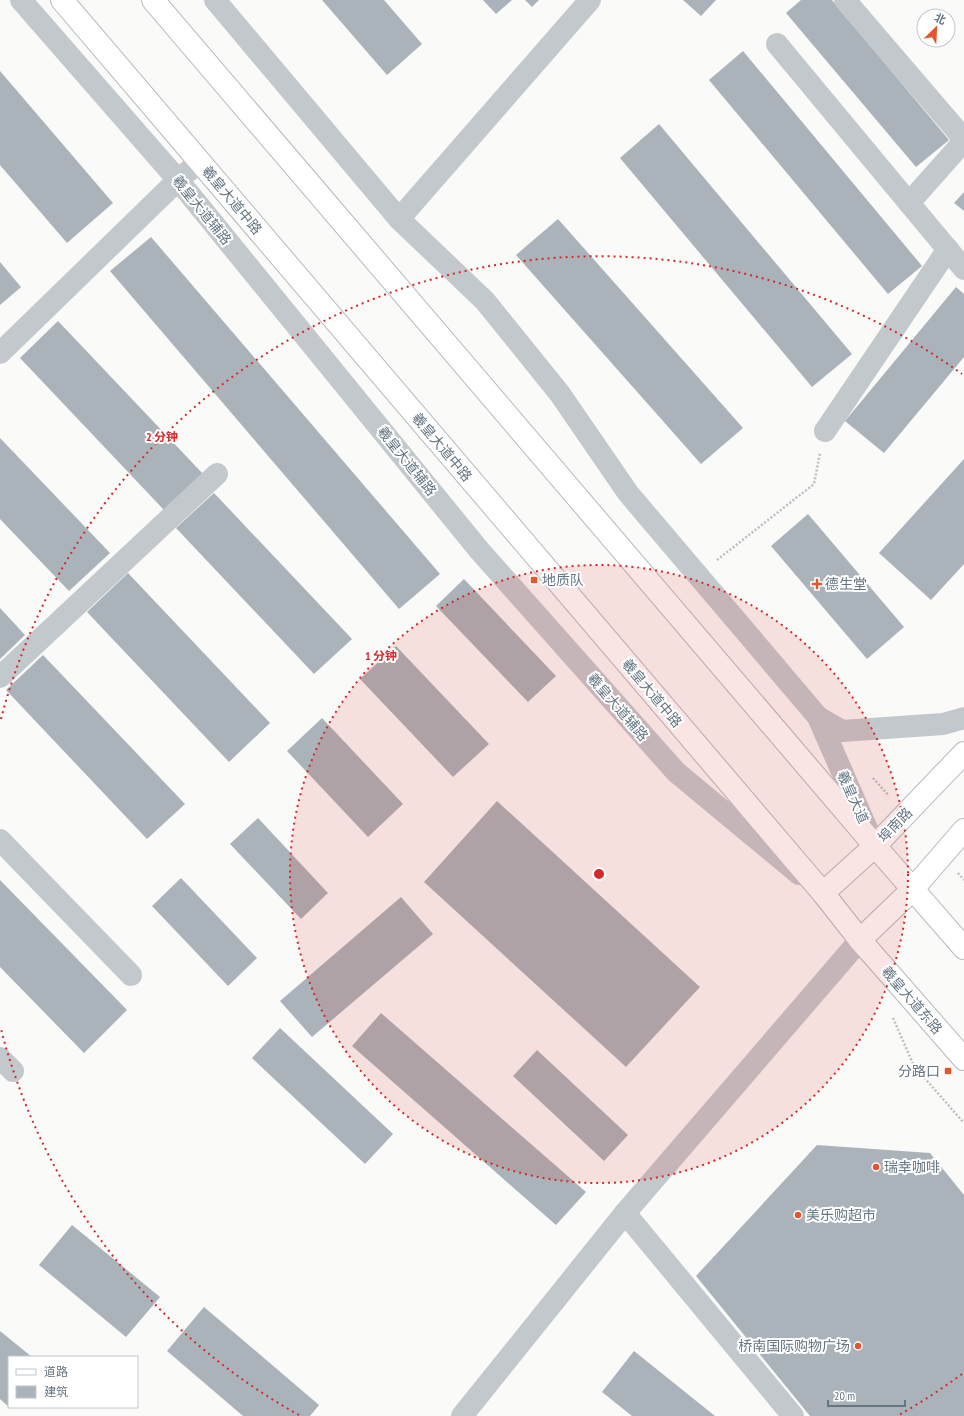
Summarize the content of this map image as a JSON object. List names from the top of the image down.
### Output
{
  "streets": {
    "main road": [
      "羲皇大道中路",
      "羲皇大道",
      "埠南路",
      "羲皇大道东路"
    ],
    "street": ["羲皇大道辅路"]
  },
  "crossings": [
    ["羲皇大道中路", "羲皇大道辅路"],
    ["羲皇大道中路", "埠南路"],
    ["羲皇大道辅路", "埠南路"],
    ["羲皇大道", "埠南路"]
  ],
  "places": {
    "transit": ["地质队", "分路口"],
    "health": ["德生堂"],
    "other": ["瑞幸咖啡", "美乐购超市", "桥南国际购物广场"]
  },
  "legend": ["道路", "建筑"],
  "scale_bar": "20 m",
  "north": "top right",
  "rings": ["2 分钟", "1 分钟"]
}
